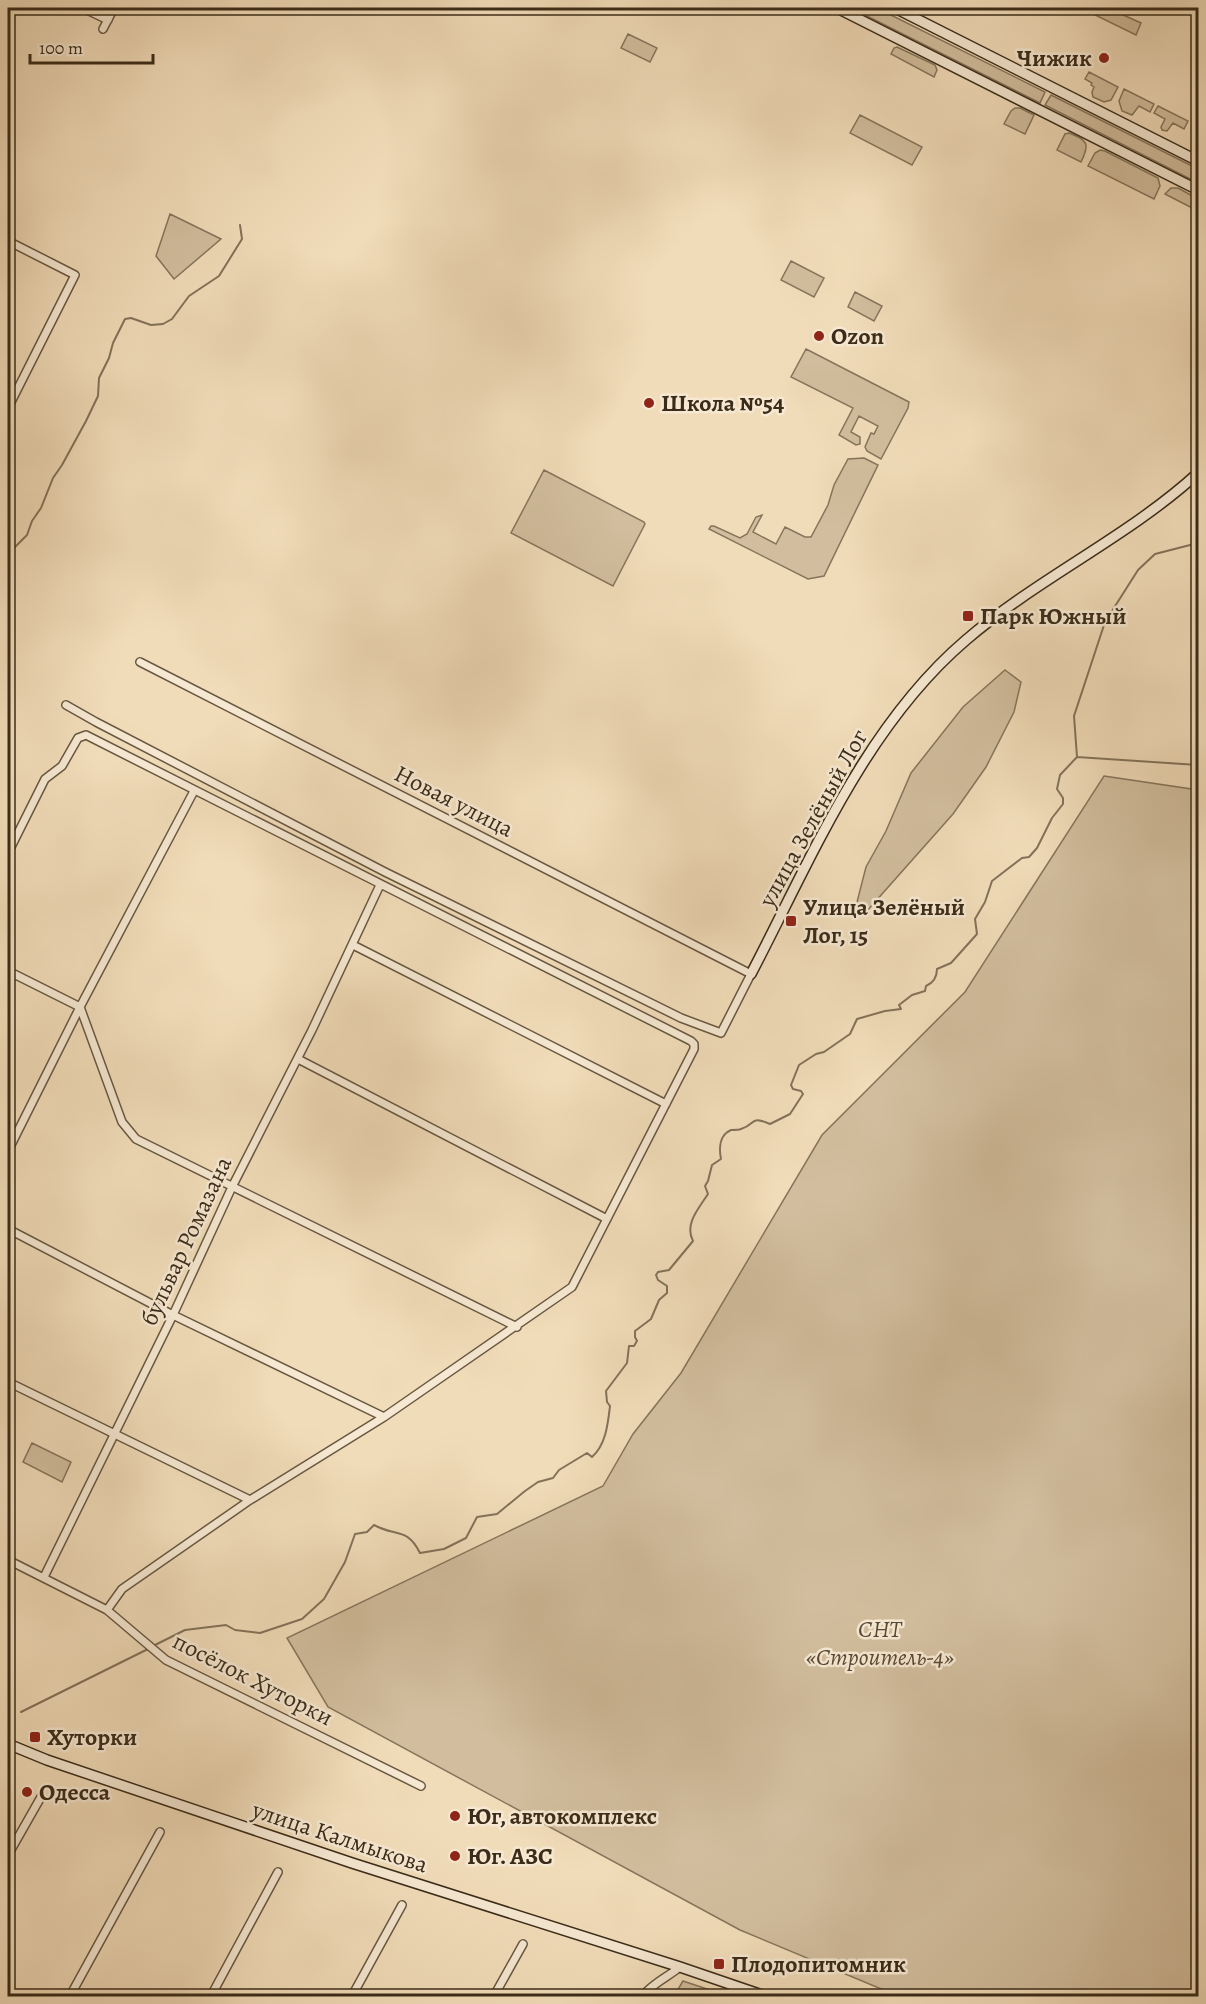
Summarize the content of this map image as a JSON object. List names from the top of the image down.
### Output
{
  "streets": {
    "street": [
      "Новая улица",
      "улица Зелёный Лог",
      "бульвар Ромазана",
      "посёлок Хуторки",
      "улица Калмыкова"
    ]
  },
  "crossings": [
    ["Новая улица", "улица Зелёный Лог"],
    ["бульвар Ромазана", "посёлок Хуторки"]
  ],
  "parks": ["СНТ «Строитель-4»"],
  "places": {
    "other": [
      "Чижик",
      "Ozon",
      "Школа №54",
      "Одесса",
      "Юг, автокомплекс",
      "Юг. АЗС"
    ],
    "transit": [
      "Парк Южный",
      "Улица Зелёный Лог, 15",
      "Хуторки",
      "Плодопитомник"
    ]
  },
  "scale_bar": "100 m"
}
